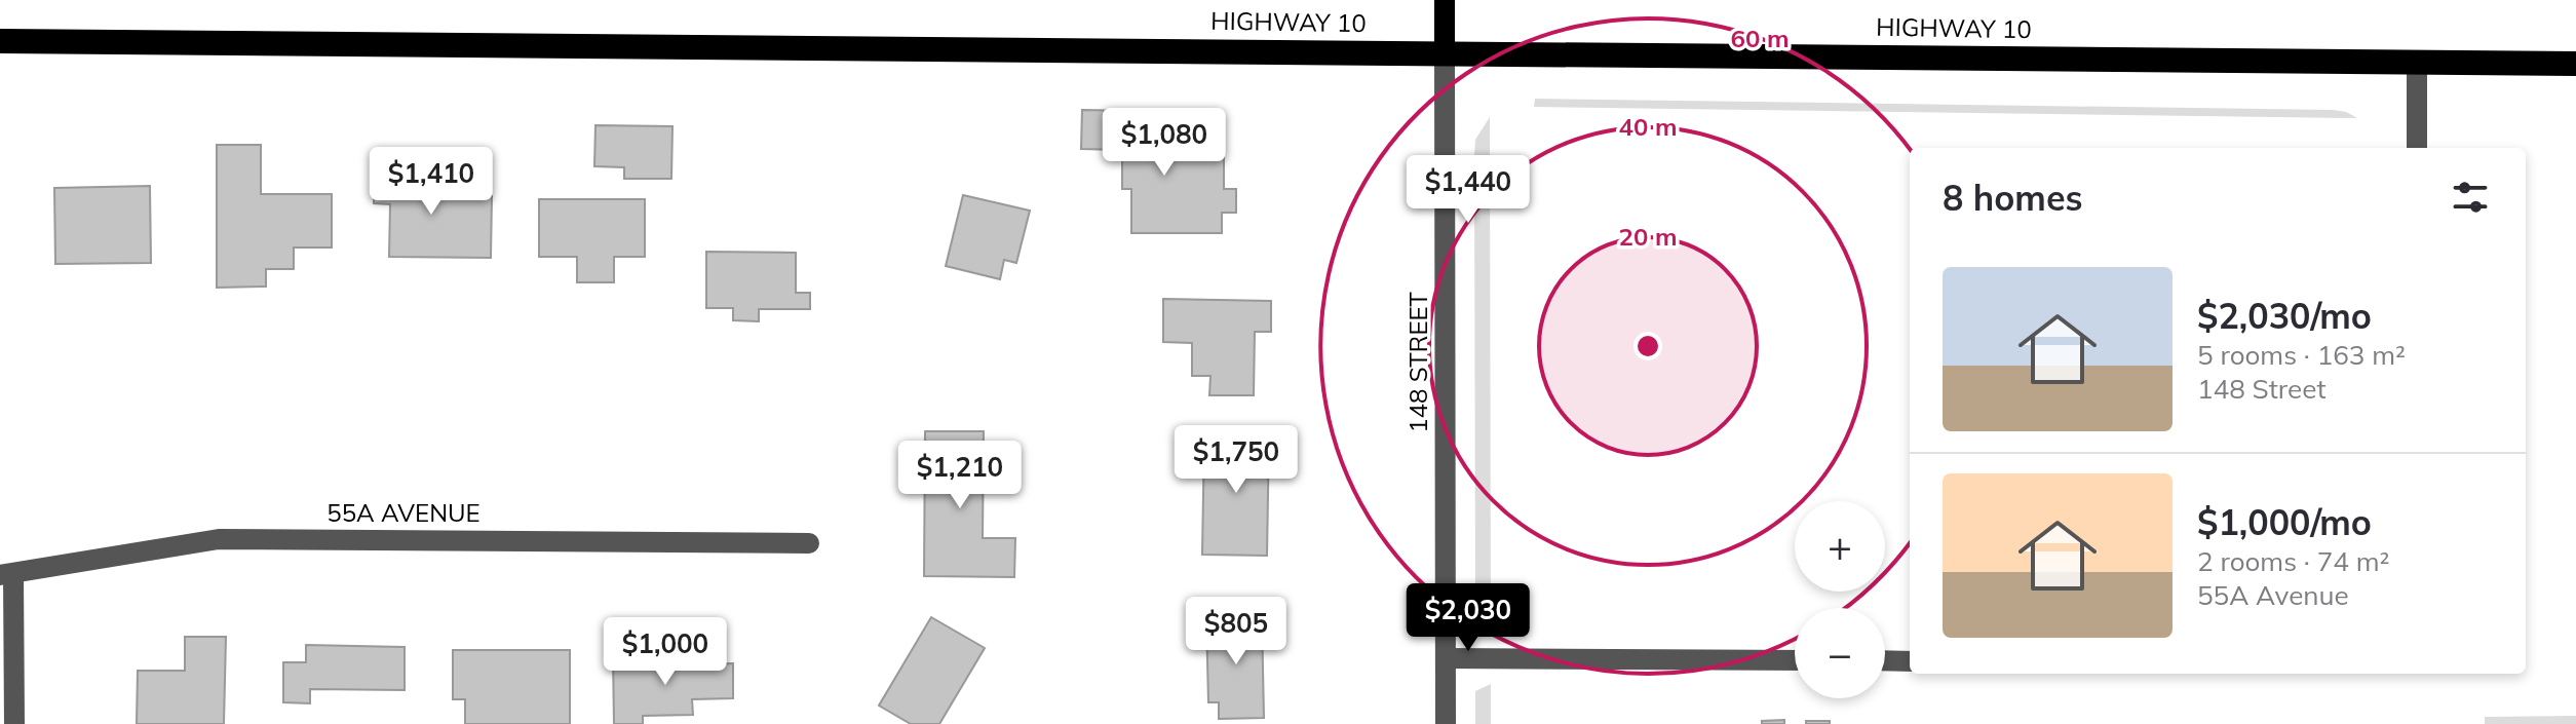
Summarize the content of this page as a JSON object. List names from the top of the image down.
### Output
{
  "streets": {
    "highway": ["HIGHWAY 10"],
    "main road": ["148 STREET"],
    "street": ["55A AVENUE"]
  },
  "crossings": [
    ["HIGHWAY 10", "148 STREET"]
  ],
  "page": {
    "price": [
      "$1,080",
      "$1,410",
      "$1,440",
      "$1,750",
      "$1,210",
      "$2,030",
      "$805",
      "$1,000"
    ],
    "heading": "8 homes",
    "list": [
      {
        "name": "$2,030/mo",
        "note": "5 rooms · 163 m² · 148 Street"
      },
      {
        "name": "$1,000/mo",
        "note": "2 rooms · 74 m² · 55A Avenue"
      }
    ],
    "map_buttons": ["+", "−"]
  },
  "rings": ["60 m", "40 m", "20 m"]
}
